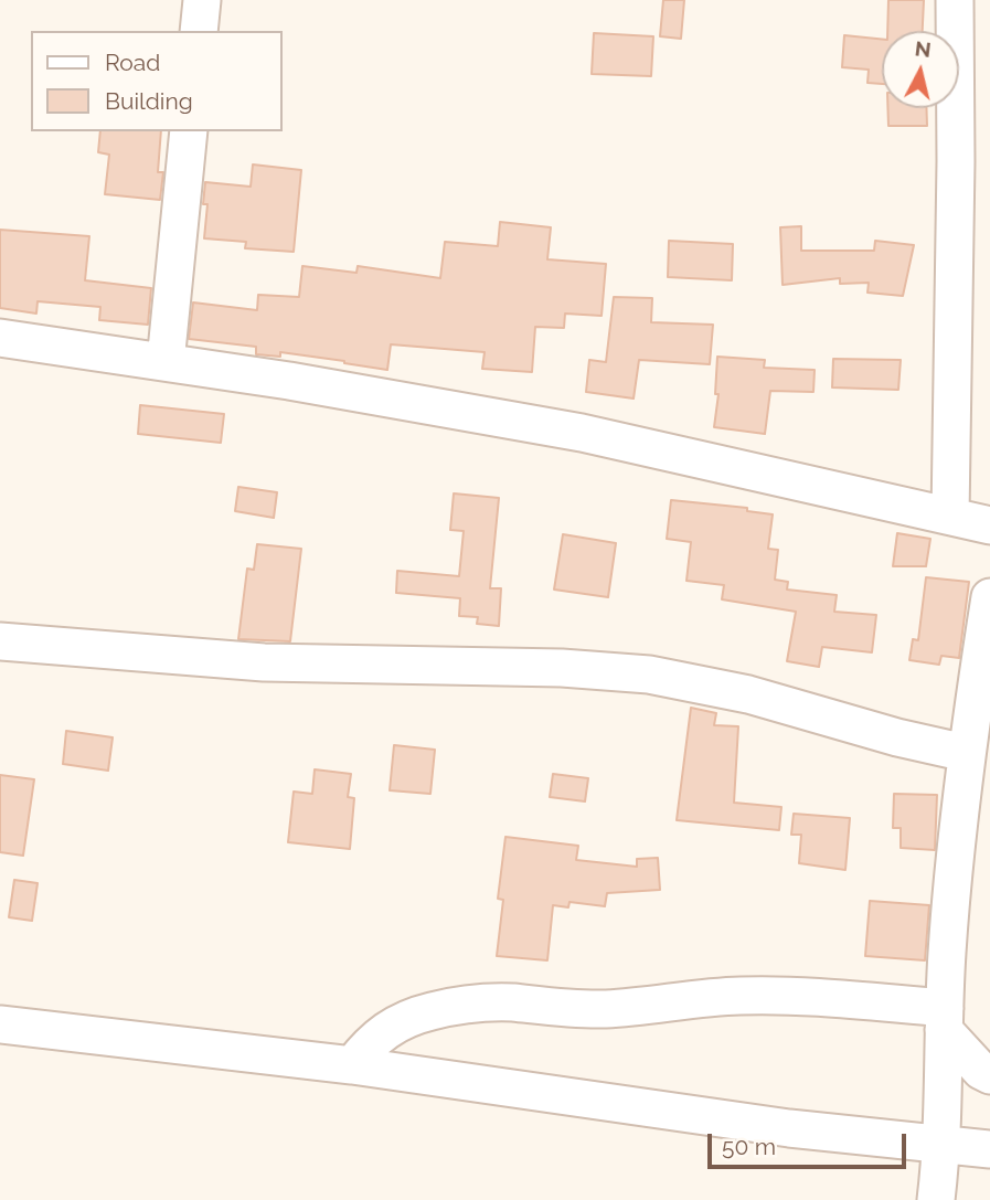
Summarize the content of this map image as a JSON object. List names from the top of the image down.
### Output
{
  "legend": ["Road", "Building"],
  "scale_bar": "50 m",
  "north": "top"
}
